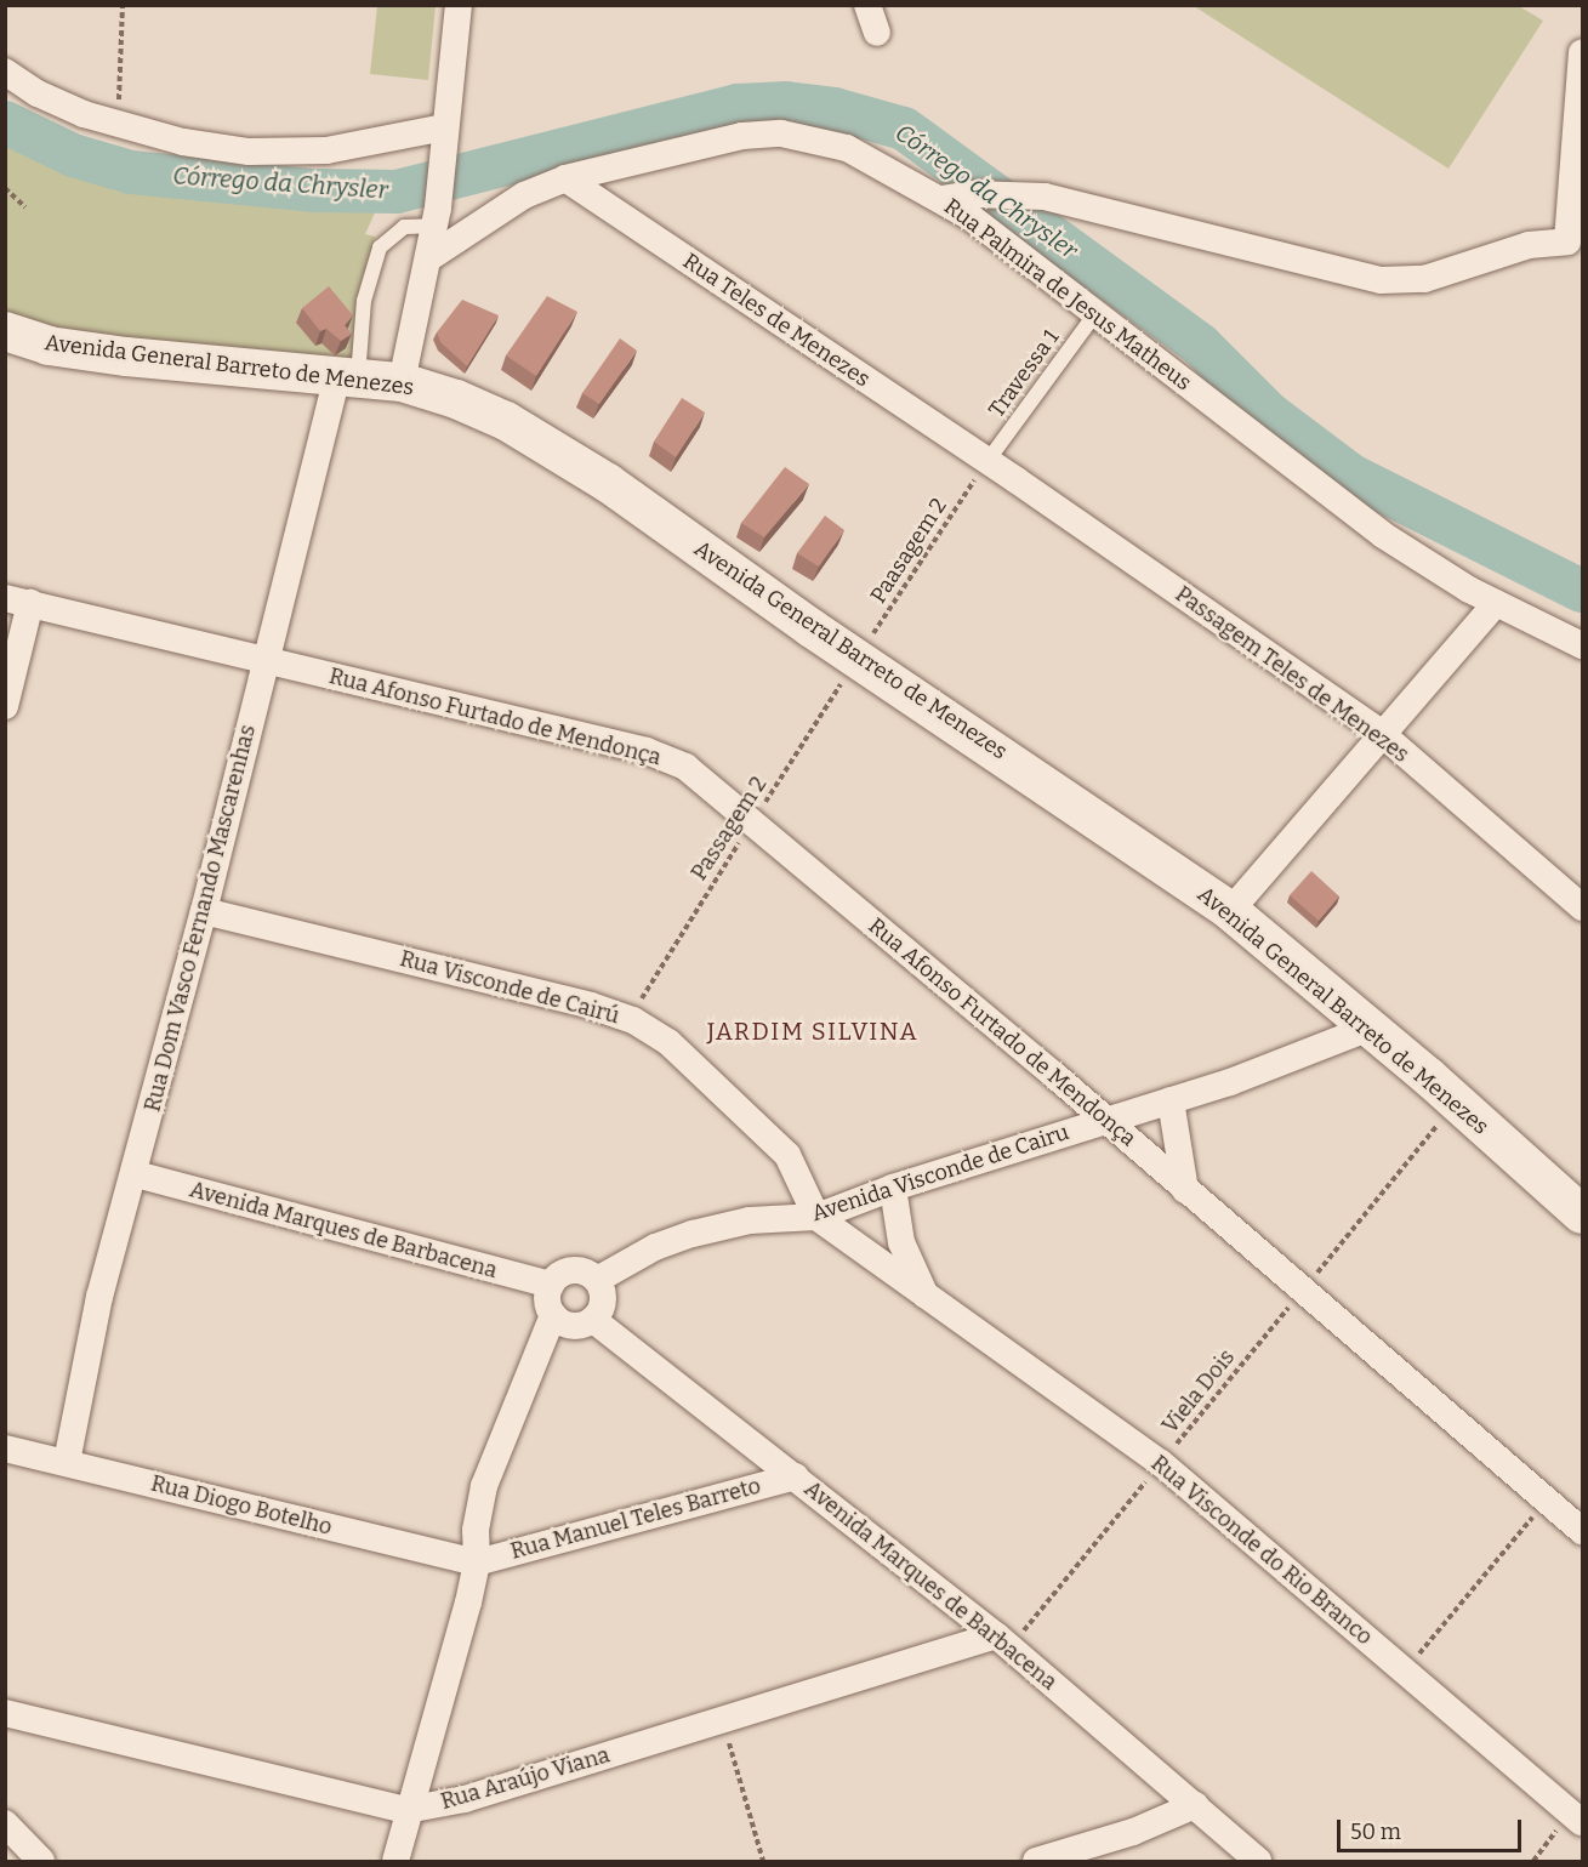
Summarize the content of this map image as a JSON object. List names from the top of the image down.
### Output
{
  "streets": {
    "main road": ["Avenida General Barreto de Menezes"],
    "street": [
      "Rua Palmira de Jesus Matheus",
      "Rua Teles de Menezes",
      "Passagem Teles de Menezes",
      "Rua Afonso Furtado de Mendonça",
      "Rua Dom Vasco Fernando Mascarenhas",
      "Rua Visconde de Cairú",
      "Avenida Visconde de Cairu",
      "Avenida Marques de Barbacena",
      "Rua Diogo Botelho",
      "Rua Manuel Teles Barreto",
      "Rua Visconde do Rio Branco",
      "Rua Araújo Viana"
    ],
    "lane": ["Travessa 1"],
    "path": ["Paasagem 2", "Passagem 2", "Viela Dois"]
  },
  "crossings": [
    ["Rua Palmira de Jesus Matheus", "Rua Teles de Menezes"],
    ["Rua Palmira de Jesus Matheus", "Travessa 1"],
    ["Rua Teles de Menezes", "Travessa 1"],
    ["Rua Teles de Menezes", "Paasagem 2"],
    ["Rua Teles de Menezes", "Passagem Teles de Menezes"],
    ["Avenida General Barreto de Menezes", "Paasagem 2"],
    ["Avenida General Barreto de Menezes", "Passagem 2"],
    ["Avenida General Barreto de Menezes", "Rua Dom Vasco Fernando Mascarenhas"],
    ["Avenida General Barreto de Menezes", "Avenida Visconde de Cairu"],
    ["Avenida General Barreto de Menezes", "Viela Dois"],
    ["Travessa 1", "Paasagem 2"],
    ["Travessa 1", "Passagem Teles de Menezes"],
    ["Paasagem 2", "Passagem Teles de Menezes"],
    ["Paasagem 2", "Passagem 2"],
    ["Rua Afonso Furtado de Mendonça", "Passagem 2"],
    ["Rua Afonso Furtado de Mendonça", "Rua Dom Vasco Fernando Mascarenhas"],
    ["Rua Afonso Furtado de Mendonça", "Avenida Visconde de Cairu"],
    ["Rua Afonso Furtado de Mendonça", "Viela Dois"],
    ["Passagem 2", "Rua Visconde de Cairú"],
    ["Rua Dom Vasco Fernando Mascarenhas", "Rua Visconde de Cairú"],
    ["Rua Dom Vasco Fernando Mascarenhas", "Avenida Marques de Barbacena"],
    ["Rua Dom Vasco Fernando Mascarenhas", "Rua Diogo Botelho"],
    ["Rua Visconde de Cairú", "Avenida Visconde de Cairu"],
    ["Rua Visconde de Cairú", "Rua Visconde do Rio Branco"],
    ["Avenida Visconde de Cairu", "Avenida Marques de Barbacena"],
    ["Avenida Visconde de Cairu", "Rua Visconde do Rio Branco"],
    ["Avenida Marques de Barbacena", "Viela Dois"],
    ["Avenida Marques de Barbacena", "Rua Manuel Teles Barreto"],
    ["Avenida Marques de Barbacena", "Rua Araújo Viana"],
    ["Viela Dois", "Rua Visconde do Rio Branco"],
    ["Viela Dois", "Rua Araújo Viana"],
    ["Rua Diogo Botelho", "Rua Manuel Teles Barreto"]
  ],
  "districts": ["JARDIM SILVINA"],
  "water": ["Córrego da Chrysler"],
  "scale_bar": "50 m"
}
